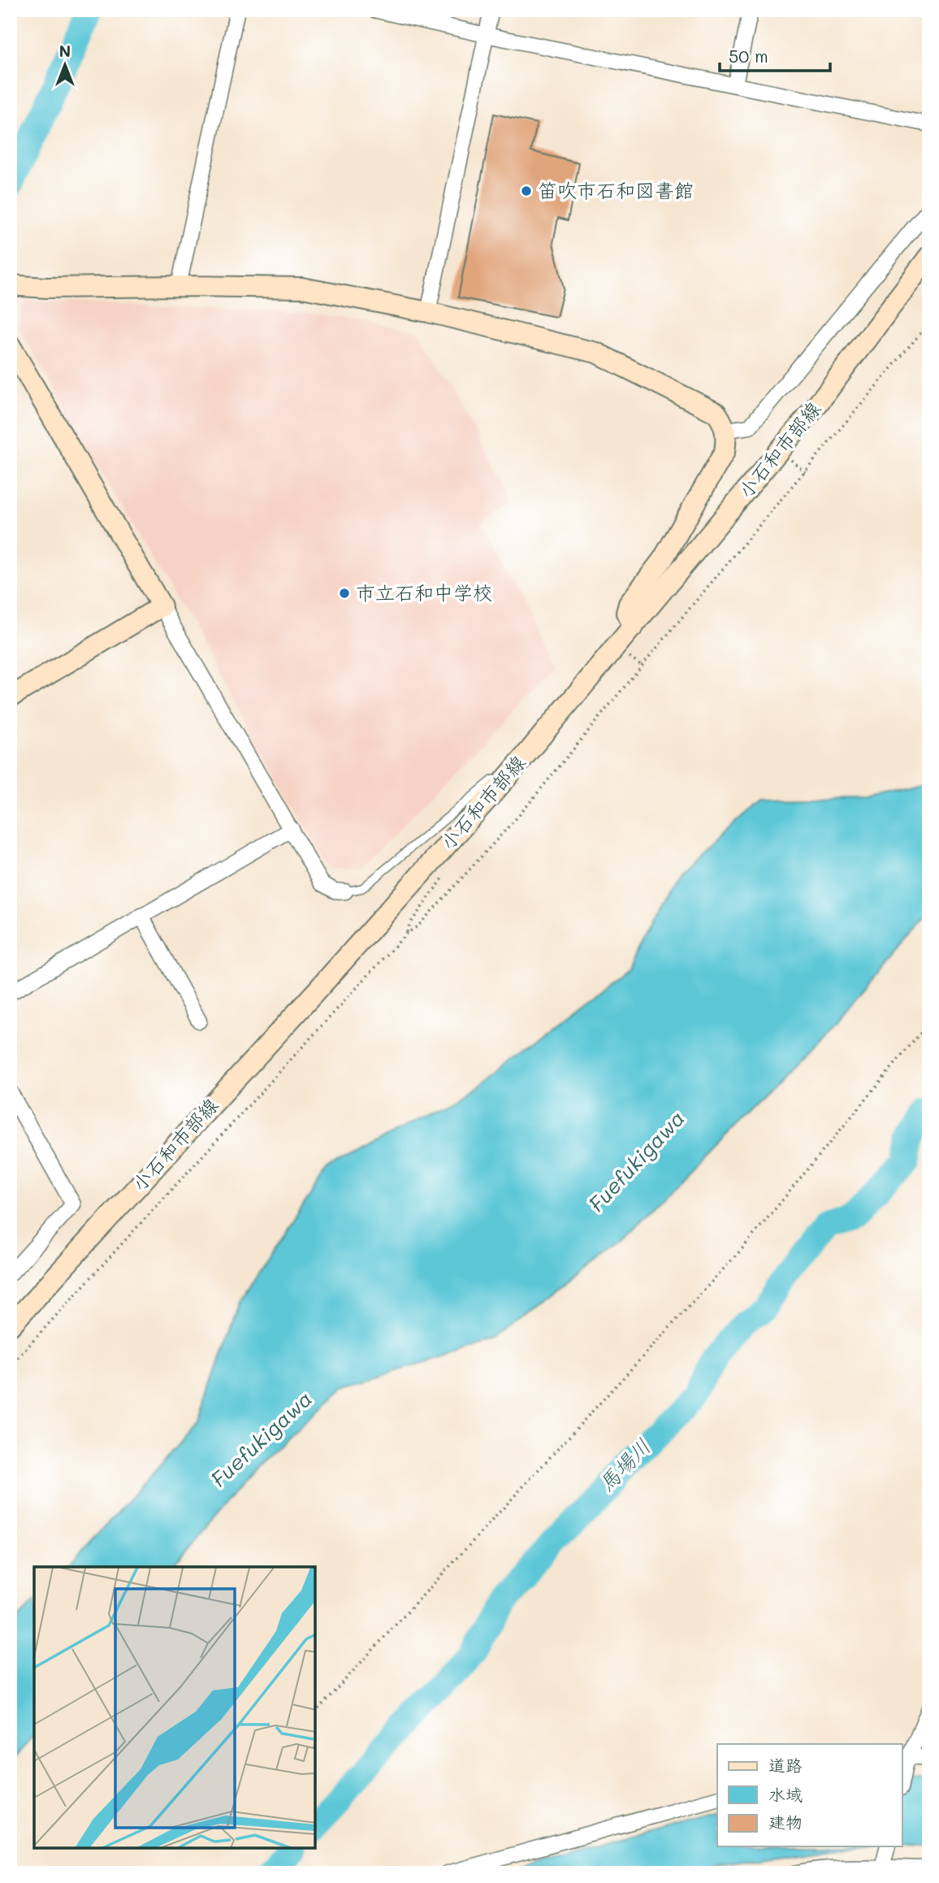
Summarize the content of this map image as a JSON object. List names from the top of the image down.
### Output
{
  "streets": {
    "street": ["小石和市部線"]
  },
  "water": ["Fuefukigawa", "馬場川"],
  "places": ["笛吹市石和図書館", "市立石和中学校"],
  "legend": ["道路", "水域", "建物"],
  "scale_bar": "50 m",
  "north": "top"
}
